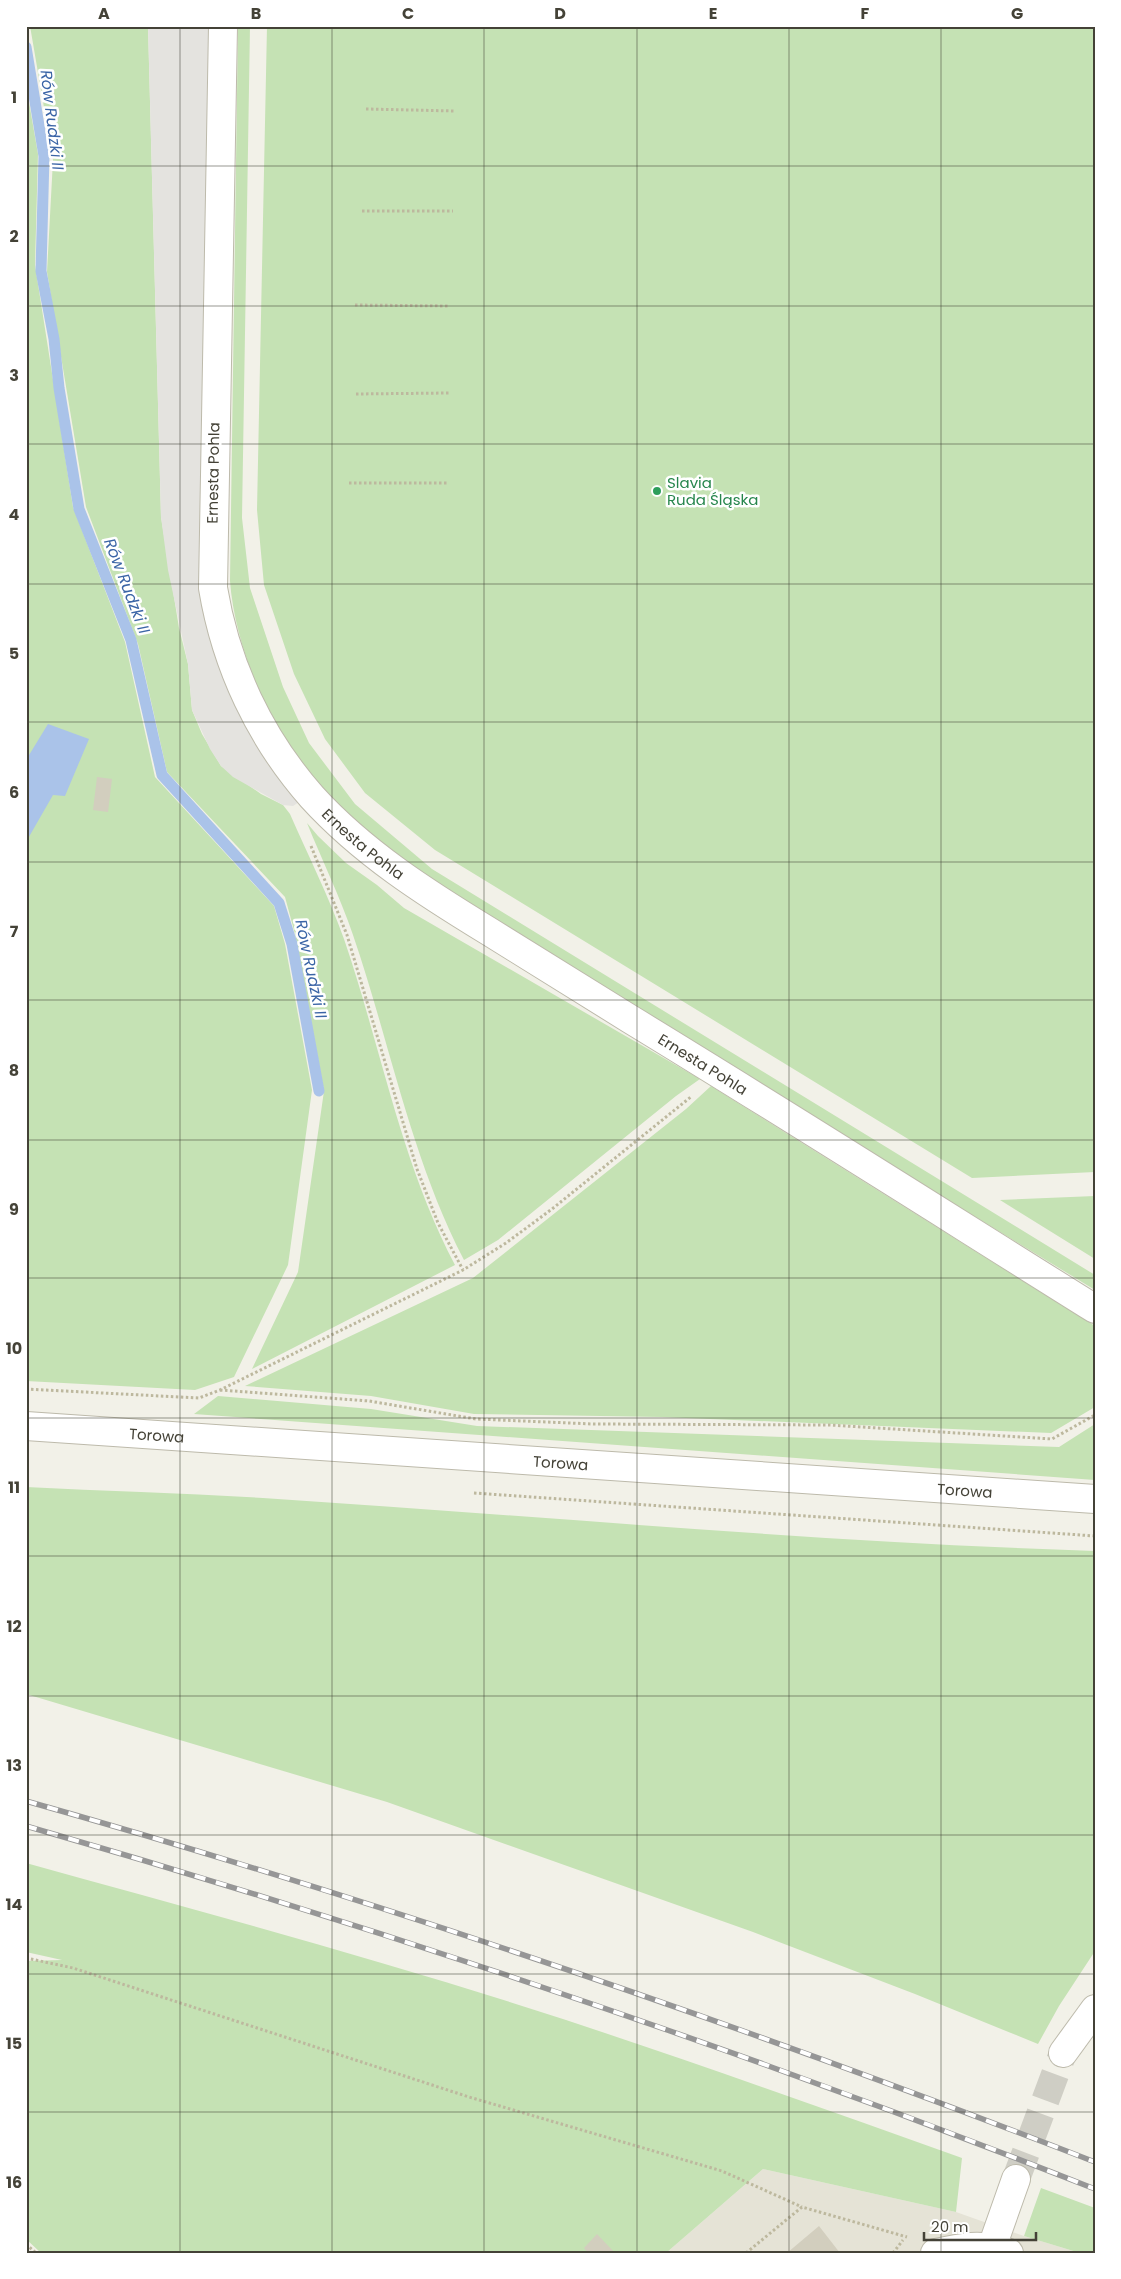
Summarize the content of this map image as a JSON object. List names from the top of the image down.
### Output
{
  "streets": {
    "street": ["Ernesta Pohla", "Torowa"]
  },
  "water": ["Rów Rudzki II"],
  "places": ["Slavia Ruda Śląska"],
  "scale_bar": "20 m",
  "grid": {
    "columns": [
      "A",
      "B",
      "C",
      "D",
      "E",
      "F",
      "G"
    ],
    "rows": [
      "1",
      "2",
      "3",
      "4",
      "5",
      "6",
      "7",
      "8",
      "9",
      "10",
      "11",
      "12",
      "13",
      "14",
      "15",
      "16"
    ]
  }
}
